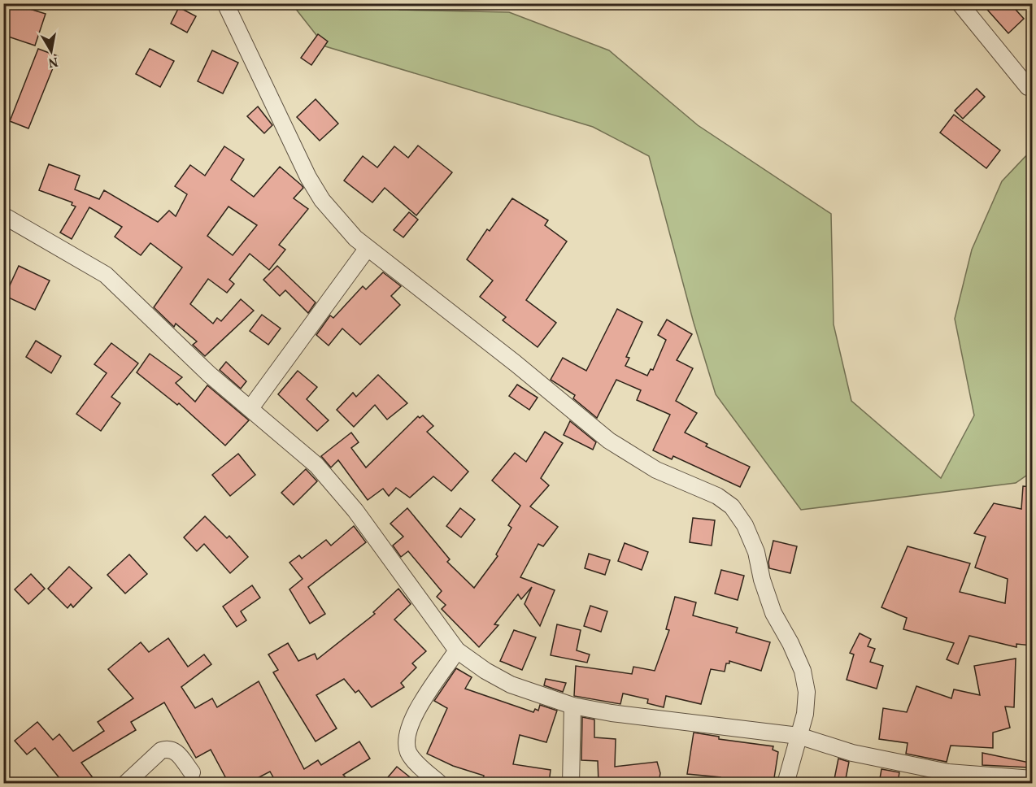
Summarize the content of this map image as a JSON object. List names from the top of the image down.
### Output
{
  "north": "bottom"
}
